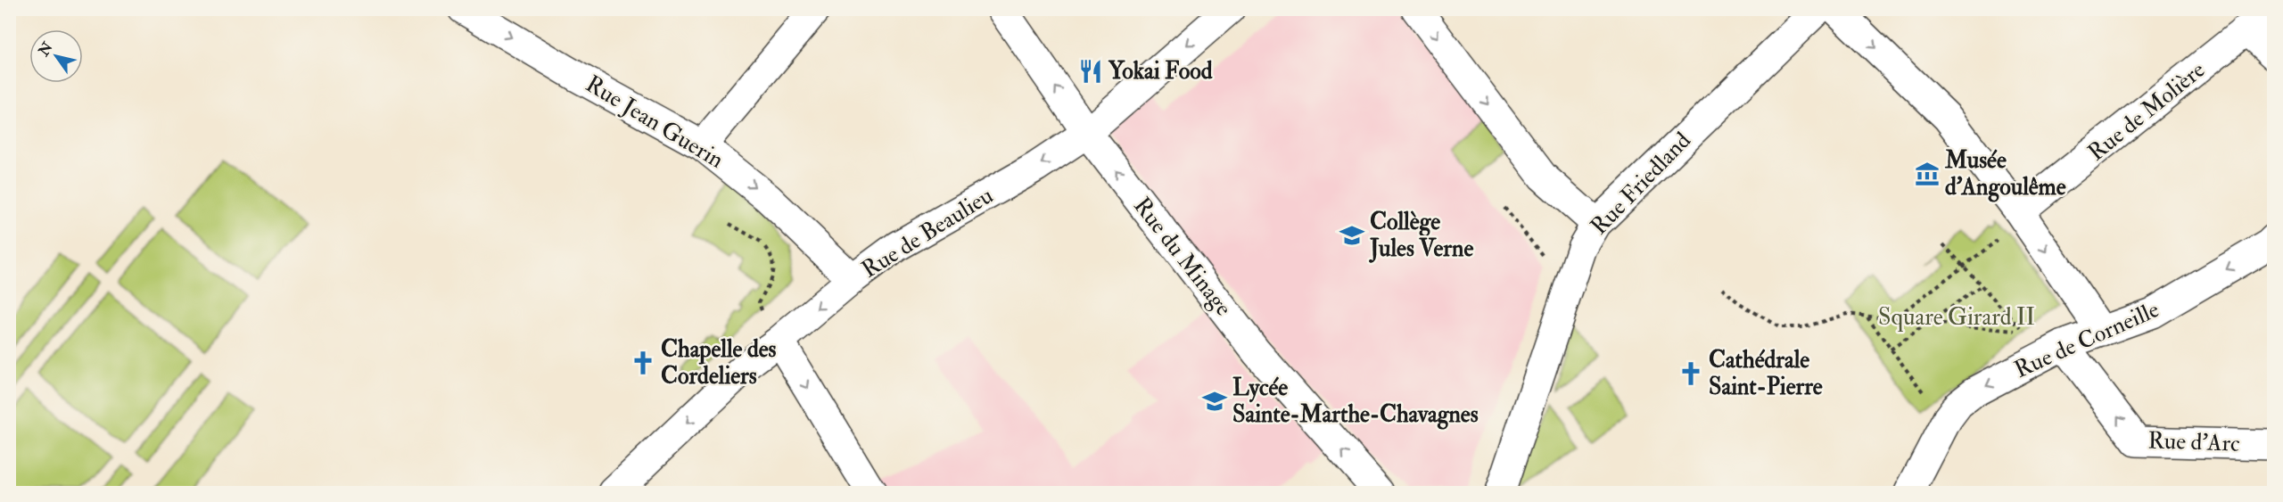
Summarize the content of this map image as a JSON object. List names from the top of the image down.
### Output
{
  "streets": {
    "street": [
      "Rue de Molière",
      "Rue Jean Guerin",
      "Rue Friedland",
      "Rue de Beaulieu",
      "Rue du Minage",
      "Rue de Corneille",
      "Rue d'Arc"
    ]
  },
  "crossings": [
    ["Rue Jean Guerin", "Rue de Beaulieu"],
    ["Rue de Beaulieu", "Rue du Minage"],
    ["Rue de Corneille", "Rue d'Arc"]
  ],
  "one_way": [
    "Rue Jean Guerin",
    "Rue de Beaulieu",
    "Rue du Minage",
    "Rue de Corneille",
    "Rue d'Arc"
  ],
  "parks": ["Square Girard II"],
  "places": {
    "restaurant": ["Yokai Food"],
    "museum": ["Musée d'Angoulême"],
    "school or university": ["Collège Jules Verne", "Lycée Sainte-Marthe-Chavagnes"],
    "church": ["Chapelle des Cordeliers", "Cathédrale Saint-Pierre"]
  },
  "north": "top left"
}
